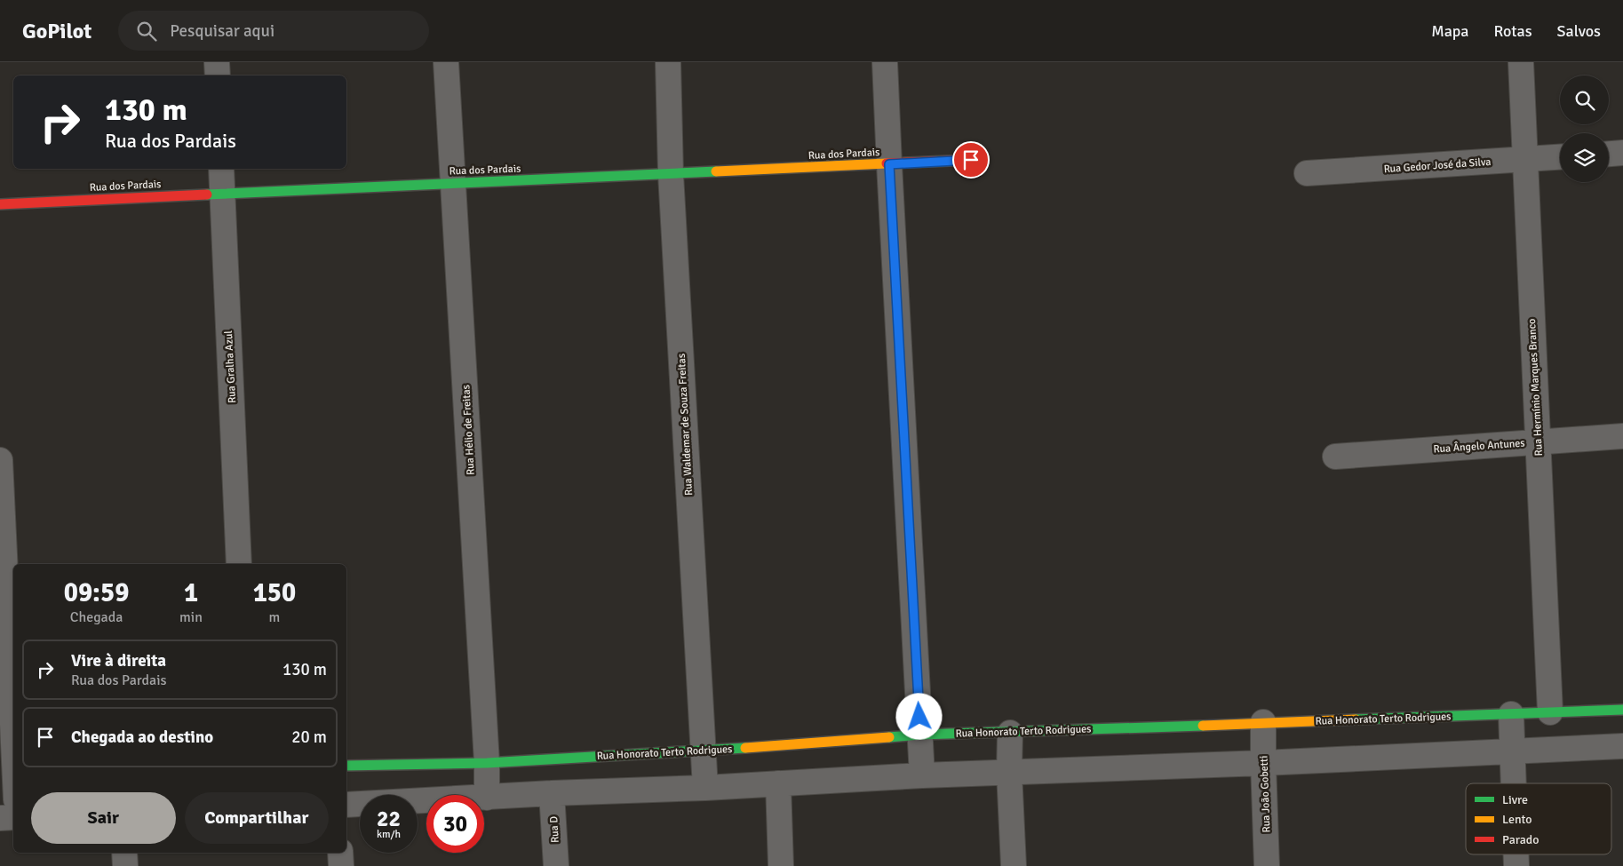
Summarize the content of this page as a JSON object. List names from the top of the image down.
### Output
{
  "streets": {
    "street": [
      "Rua dos Pardais",
      "Rua Gedor José da Silva",
      "Rua Gralha Azul",
      "Rua Hermínio Marques Branco",
      "Rua Waldemar de Souza Freitas",
      "Rua Hélio de Freitas",
      "Rua Ângelo Antunes",
      "Rua Honorato Terto Rodrigues",
      "Rua João Gobetti",
      "Rua D"
    ]
  },
  "crossings": [
    ["Rua dos Pardais", "Rua Gralha Azul"],
    ["Rua dos Pardais", "Rua Waldemar de Souza Freitas"],
    ["Rua dos Pardais", "Rua Hélio de Freitas"],
    ["Rua Gedor José da Silva", "Rua Hermínio Marques Branco"],
    ["Rua Hermínio Marques Branco", "Rua Ângelo Antunes"],
    ["Rua Hermínio Marques Branco", "Rua Honorato Terto Rodrigues"],
    ["Rua Waldemar de Souza Freitas", "Rua Honorato Terto Rodrigues"],
    ["Rua Hélio de Freitas", "Rua Honorato Terto Rodrigues"],
    ["Rua Honorato Terto Rodrigues", "Rua João Gobetti"]
  ],
  "legend": ["Livre", "Lento", "Parado"],
  "page": {
    "header": "GoPilot",
    "search": "Pesquisar aqui",
    "nav": ["Mapa", "Rotas", "Salvos"],
    "turn": ["130 m", "Rua dos Pardais"],
    "eta": [
      "09:59",
      "Chegada",
      "1",
      "min",
      "150",
      "m"
    ],
    "list": [
      {
        "name": "Vire à direita",
        "note": "Rua dos Pardais",
        "value": "130 m"
      },
      {
        "name": "Chegada ao destino",
        "value": "20 m"
      }
    ],
    "buttons": ["Sair", "Compartilhar"],
    "speed": "22 km/h",
    "limit": "30"
  }
}
